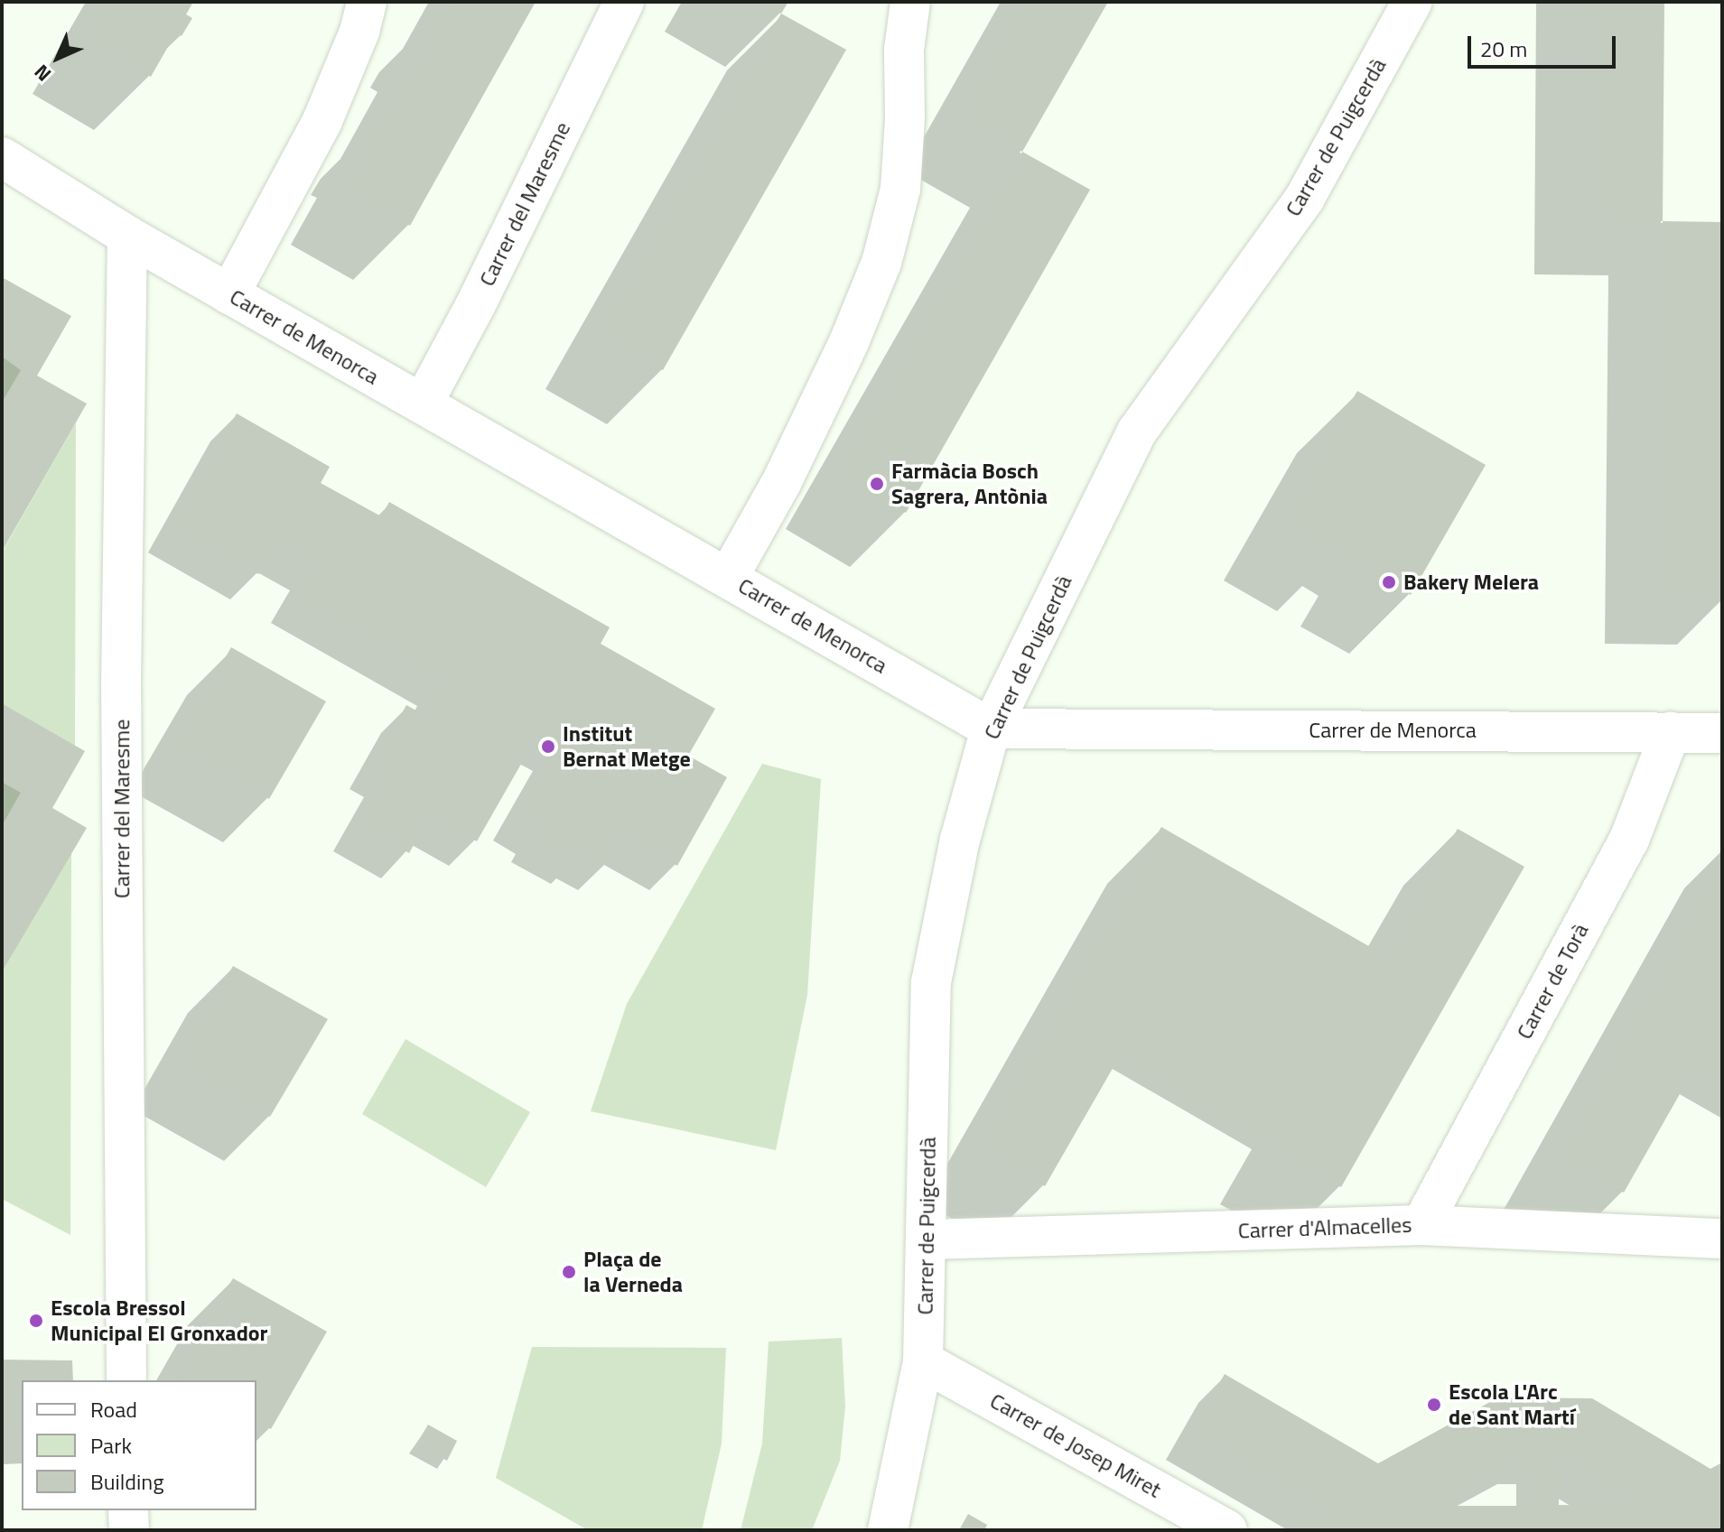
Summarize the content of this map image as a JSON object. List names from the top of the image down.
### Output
{
  "streets": {
    "street": [
      "Carrer de Puigcerdà",
      "Carrer del Maresme",
      "Carrer de Menorca",
      "Carrer de Torà",
      "Carrer d'Almacelles",
      "Carrer de Josep Miret"
    ]
  },
  "crossings": [
    ["Carrer de Puigcerdà", "Carrer de Menorca"],
    ["Carrer de Puigcerdà", "Carrer d'Almacelles"],
    ["Carrer de Puigcerdà", "Carrer de Josep Miret"],
    ["Carrer del Maresme", "Carrer de Menorca"],
    ["Carrer de Menorca", "Carrer de Torà"],
    ["Carrer de Torà", "Carrer d'Almacelles"]
  ],
  "places": [
    "Farmàcia Bosch Sagrera, Antònia",
    "Bakery Melera",
    "Institut Bernat Metge",
    "Plaça de la Verneda",
    "Escola Bressol Municipal El Gronxador",
    "Escola L'Arc de Sant Martí"
  ],
  "legend": ["Road", "Park", "Building"],
  "scale_bar": "20 m",
  "north": "bottom left"
}
